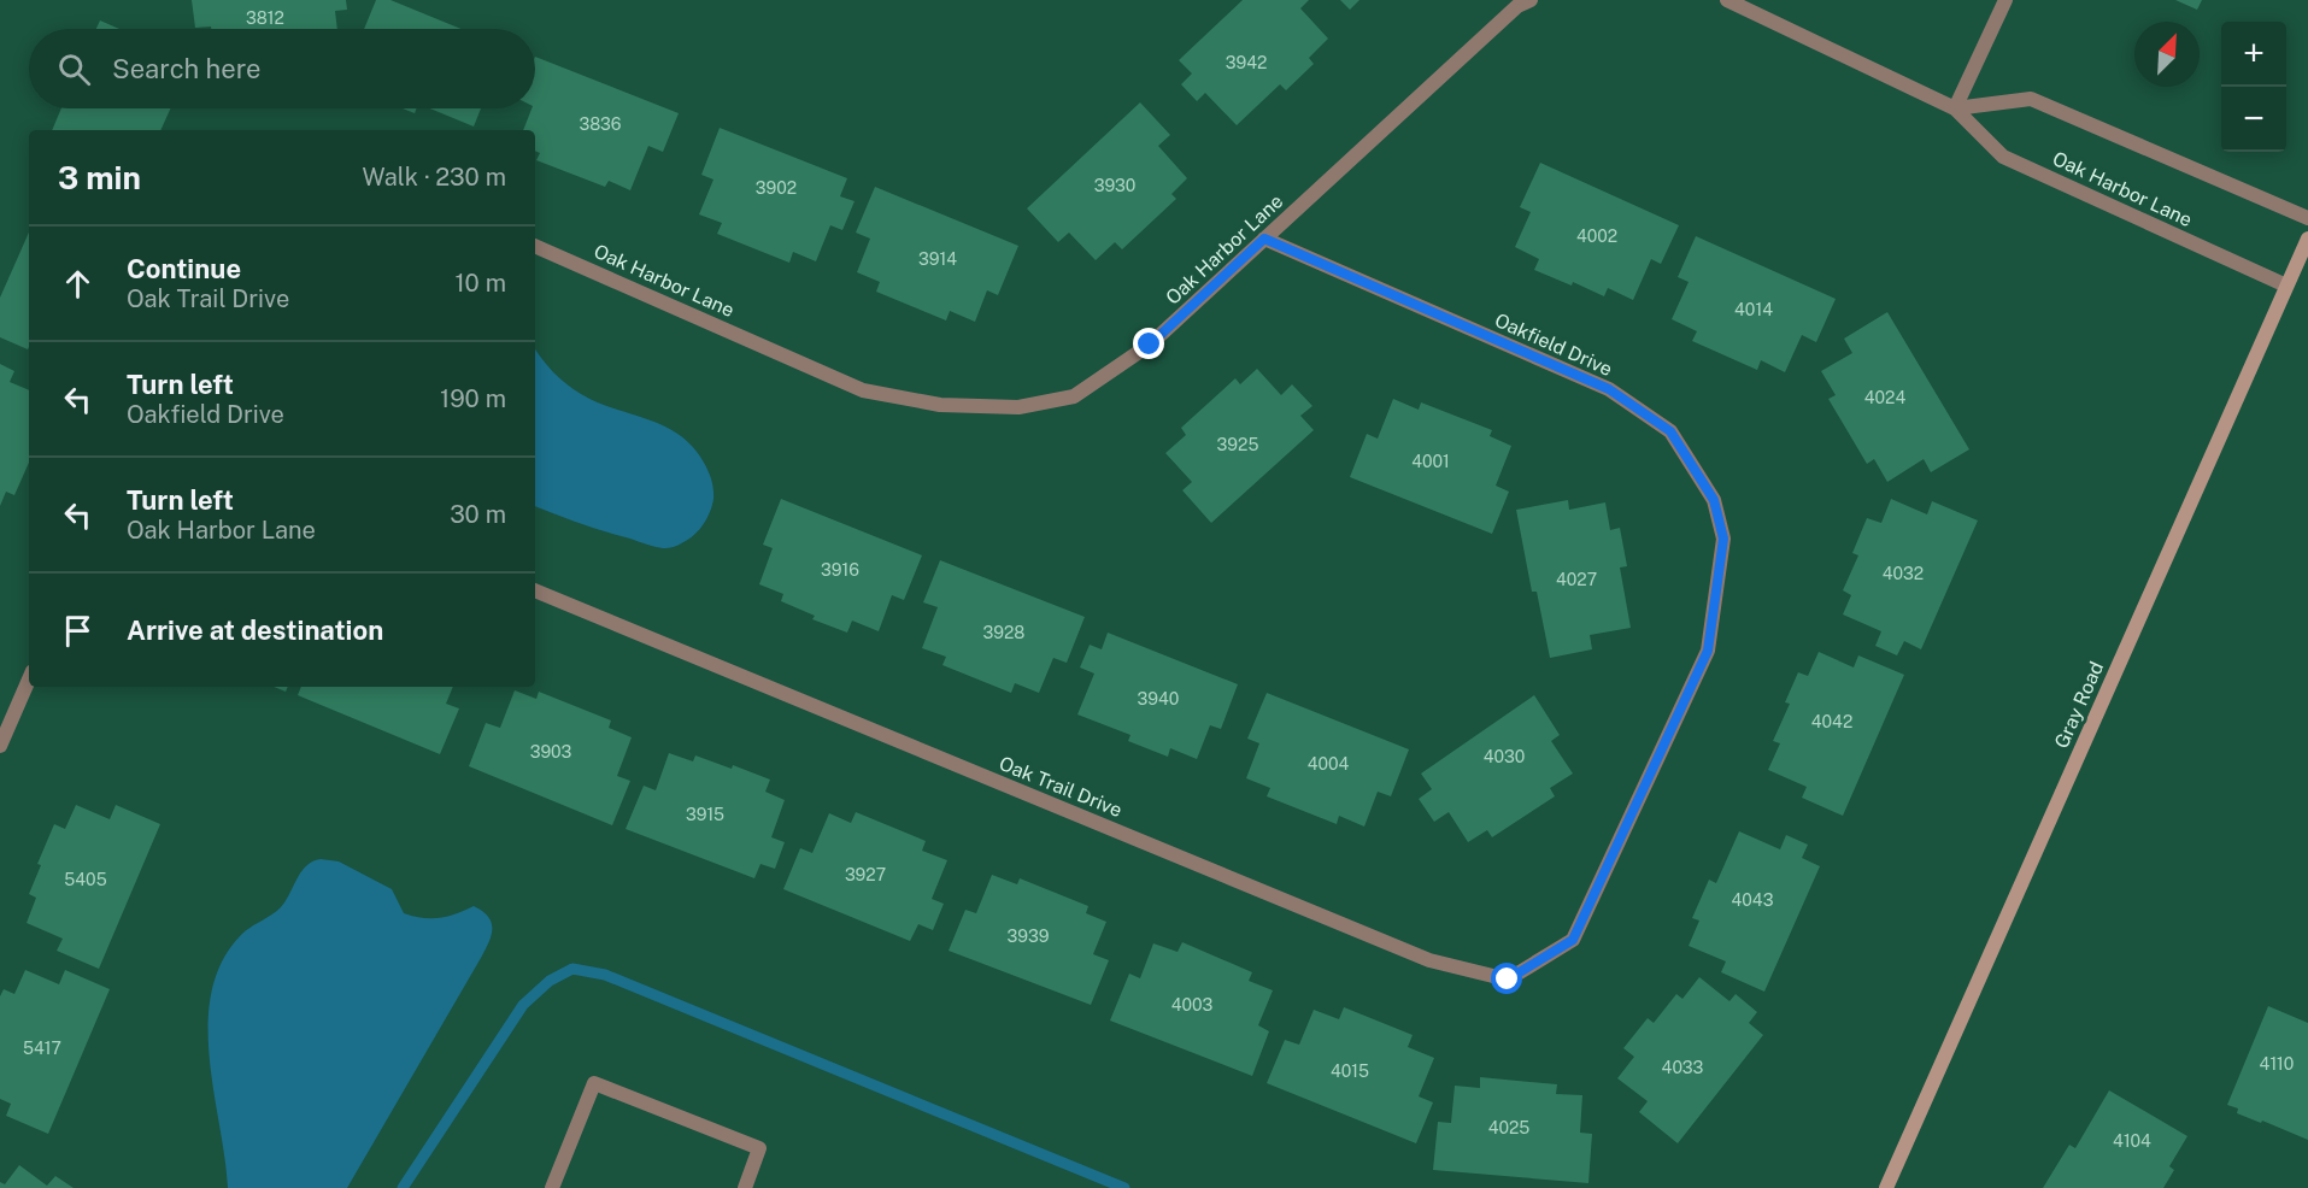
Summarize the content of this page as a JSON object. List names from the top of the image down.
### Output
{
  "streets": {
    "street": [
      "Oak Harbor Lane",
      "Oakfield Drive",
      "Gray Road",
      "Oak Trail Drive"
    ]
  },
  "crossings": [
    ["Oak Harbor Lane", "Oakfield Drive"],
    ["Oak Harbor Lane", "Gray Road"],
    ["Oakfield Drive", "Oak Trail Drive"]
  ],
  "house_numbers": [
    "3812",
    "3942",
    "3836",
    "3930",
    "3902",
    "4002",
    "3914",
    "4014",
    "4024",
    "3925",
    "4001",
    "3916",
    "4032",
    "4027",
    "3928",
    "3940",
    "4042",
    "3903",
    "4030",
    "4004",
    "3915",
    "3927",
    "5405",
    "4043",
    "3939",
    "4003",
    "5417",
    "4110",
    "4033",
    "4015",
    "4025",
    "4104"
  ],
  "north": "top right",
  "page": {
    "map_buttons": ["+", "−"],
    "search": "Search here",
    "heading": ["3 min", "Walk · 230 m"],
    "list": [
      ["Continue", "Oak Trail Drive", "10 m"],
      ["Turn left", "Oakfield Drive", "190 m"],
      ["Turn left", "Oak Harbor Lane", "30 m"],
      "Arrive at destination"
    ]
  }
}
